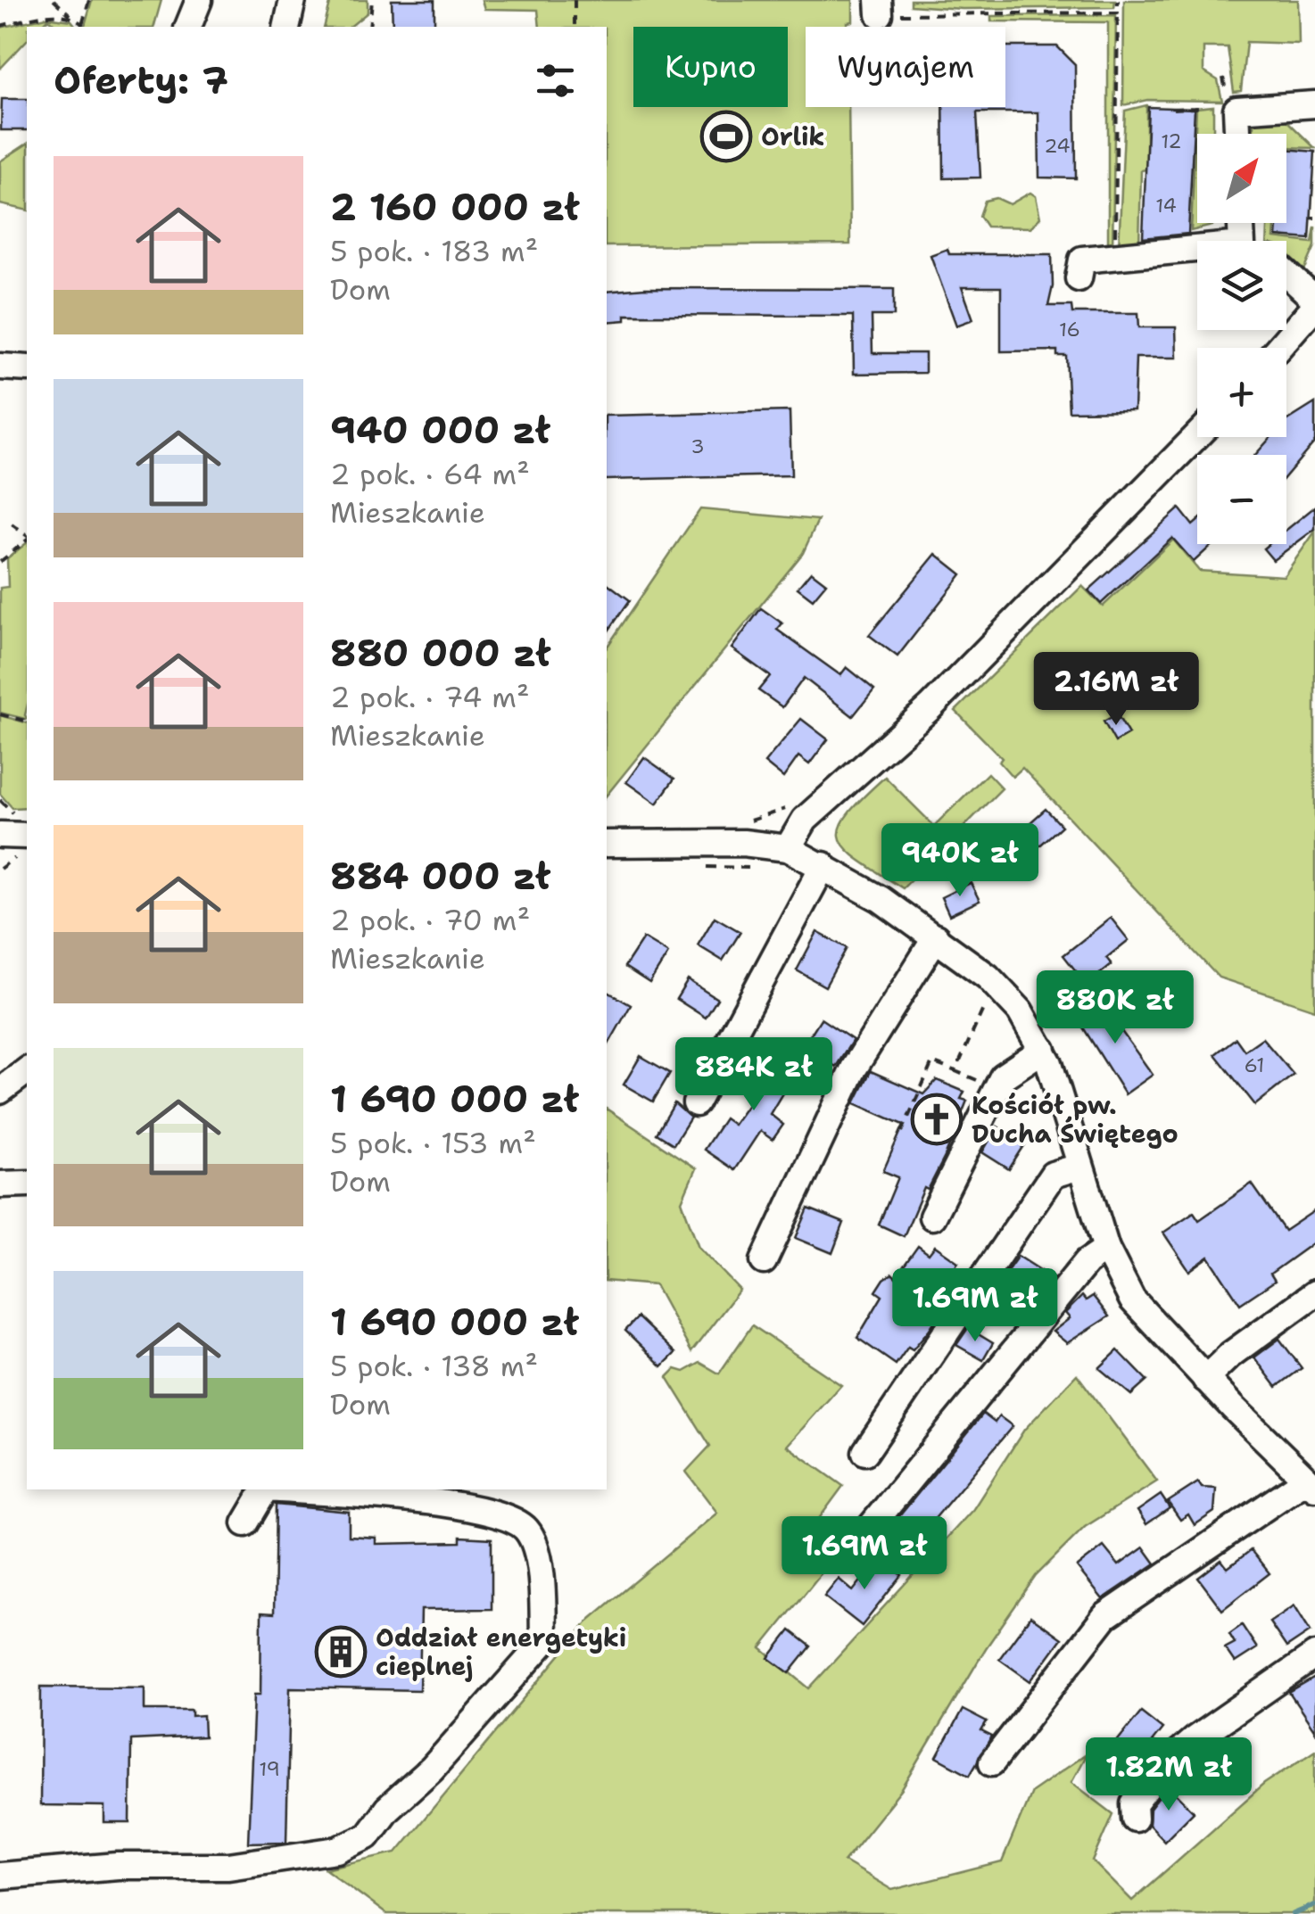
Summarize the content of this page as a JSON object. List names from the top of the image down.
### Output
{
  "places": {
    "sports": ["Orlik"],
    "church": ["Kościół pw. Ducha Świętego"],
    "building": ["Oddział energetyki cieplnej"]
  },
  "house_numbers": [
    "12",
    "24",
    "14",
    "16",
    "3",
    "61",
    "19"
  ],
  "north": "top right",
  "page": {
    "chip": ["Kupno", "Wynajem"],
    "heading": "Oferty: 7",
    "map_buttons": ["+", "−"],
    "list": [
      {
        "name": "2 160 000 zł",
        "note": "5 pok. · 183 m² · Dom"
      },
      {
        "name": "940 000 zł",
        "note": "2 pok. · 64 m² · Mieszkanie"
      },
      {
        "name": "880 000 zł",
        "note": "2 pok. · 74 m² · Mieszkanie"
      },
      {
        "name": "884 000 zł",
        "note": "2 pok. · 70 m² · Mieszkanie"
      },
      {
        "name": "1 690 000 zł",
        "note": "5 pok. · 153 m² · Dom"
      },
      {
        "name": "1 690 000 zł",
        "note": "5 pok. · 138 m² · Dom"
      }
    ],
    "price": [
      "2.16M zł",
      "940K zł",
      "880K zł",
      "884K zł",
      "1.69M zł",
      "1.69M zł",
      "1.82M zł"
    ]
  }
}
